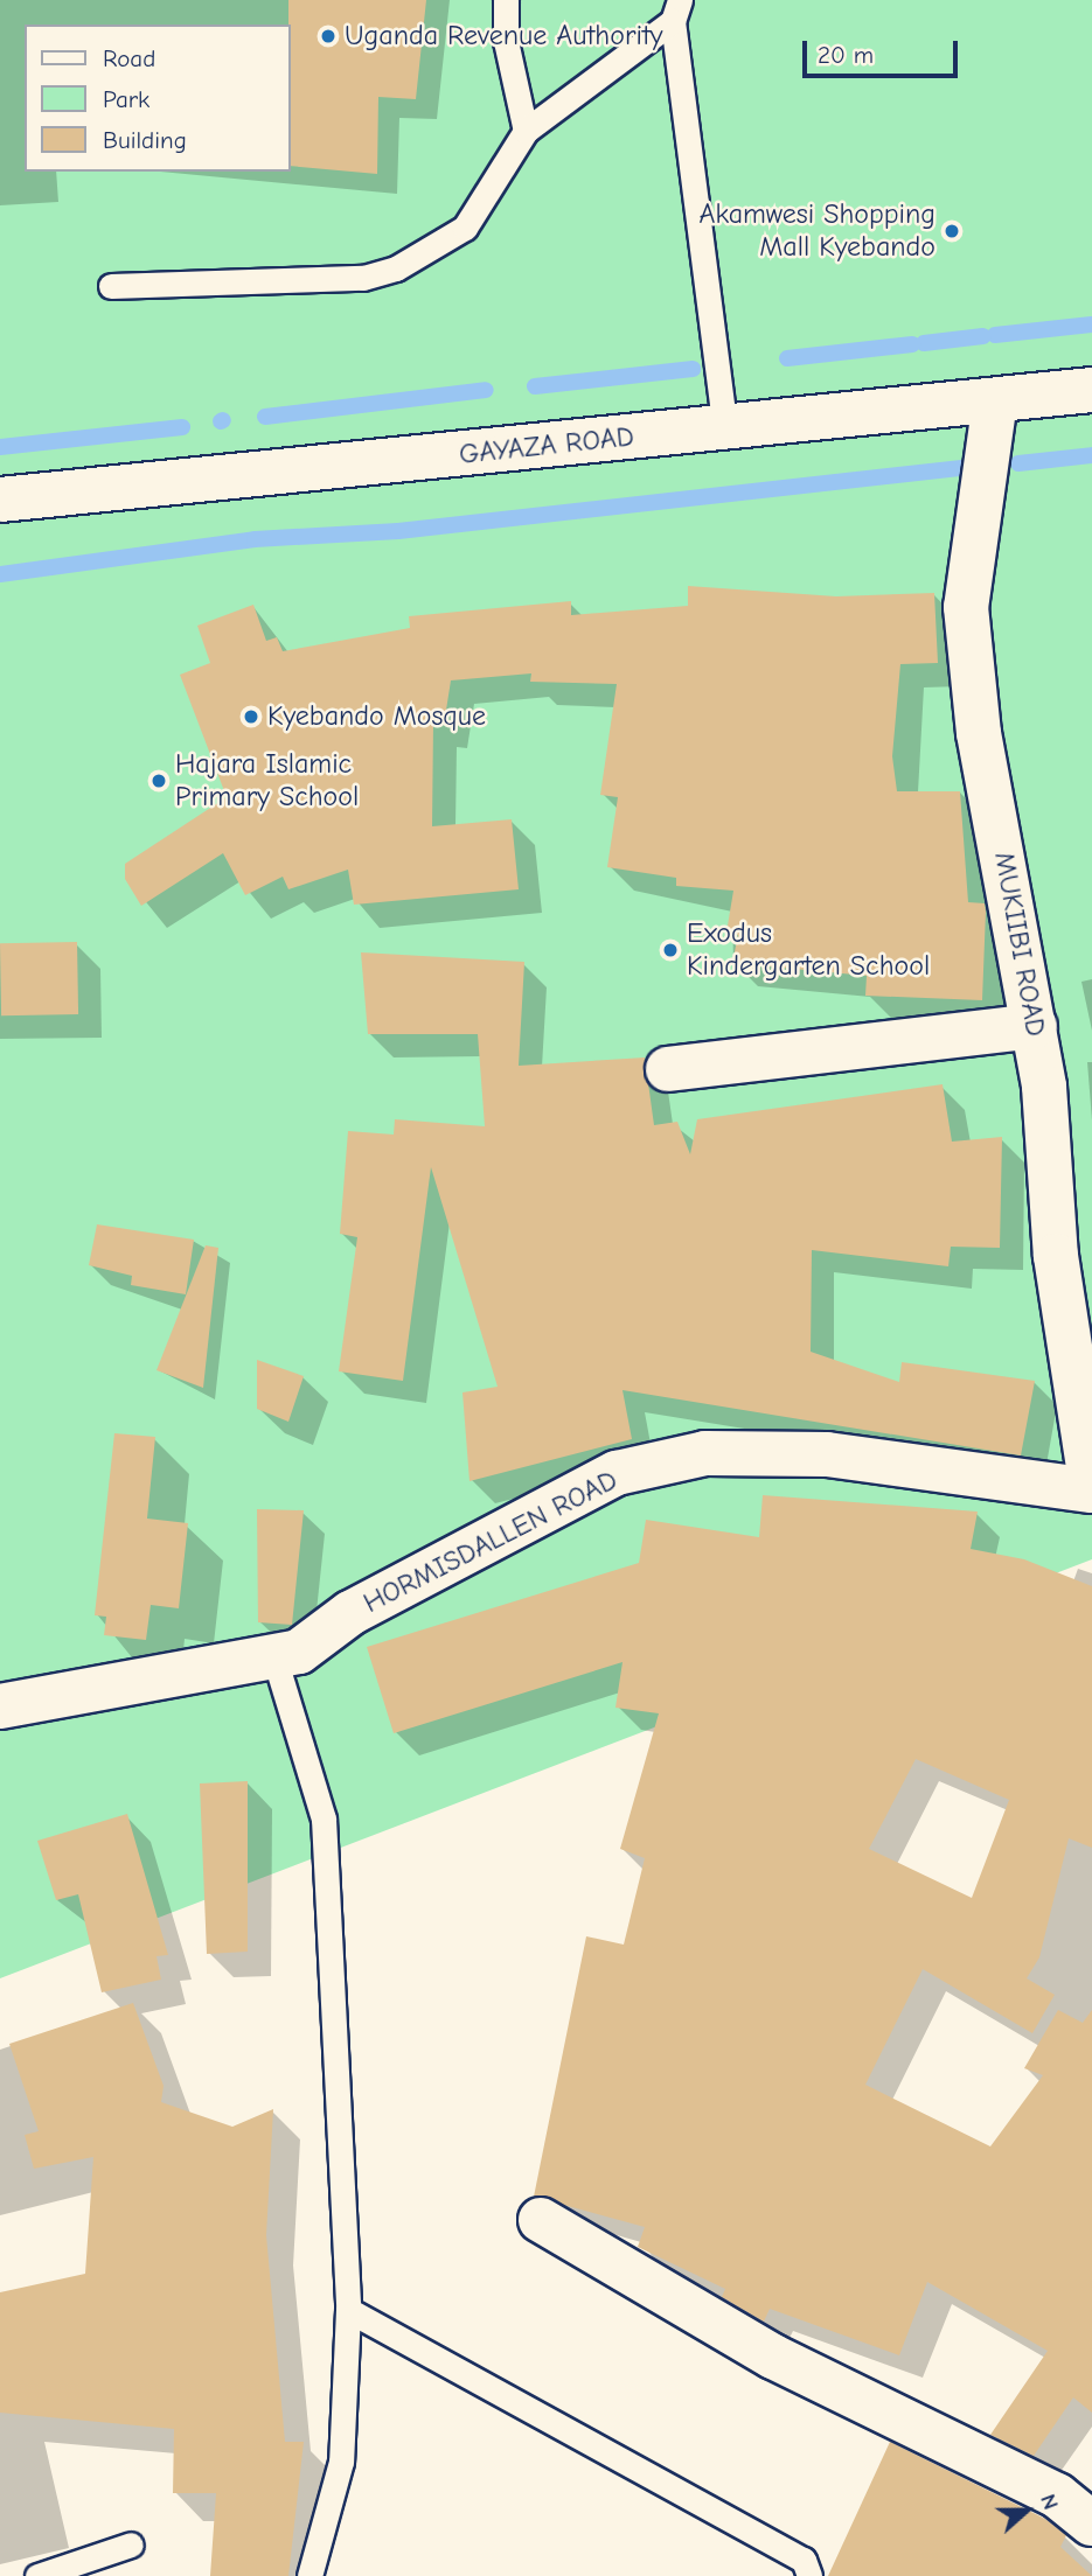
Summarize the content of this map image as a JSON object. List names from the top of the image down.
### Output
{
  "streets": {
    "street": ["GAYAZA ROAD", "MUKIIBI ROAD", "HORMISDALLEN ROAD"]
  },
  "crossings": [
    ["GAYAZA ROAD", "MUKIIBI ROAD"],
    ["MUKIIBI ROAD", "HORMISDALLEN ROAD"]
  ],
  "places": [
    "Uganda Revenue Authority",
    "Akamwesi Shopping Mall Kyebando",
    "Kyebando Mosque",
    "Hajara Islamic Primary School",
    "Exodus Kindergarten School"
  ],
  "legend": ["Road", "Park", "Building"],
  "scale_bar": "20 m",
  "north": "right"
}
